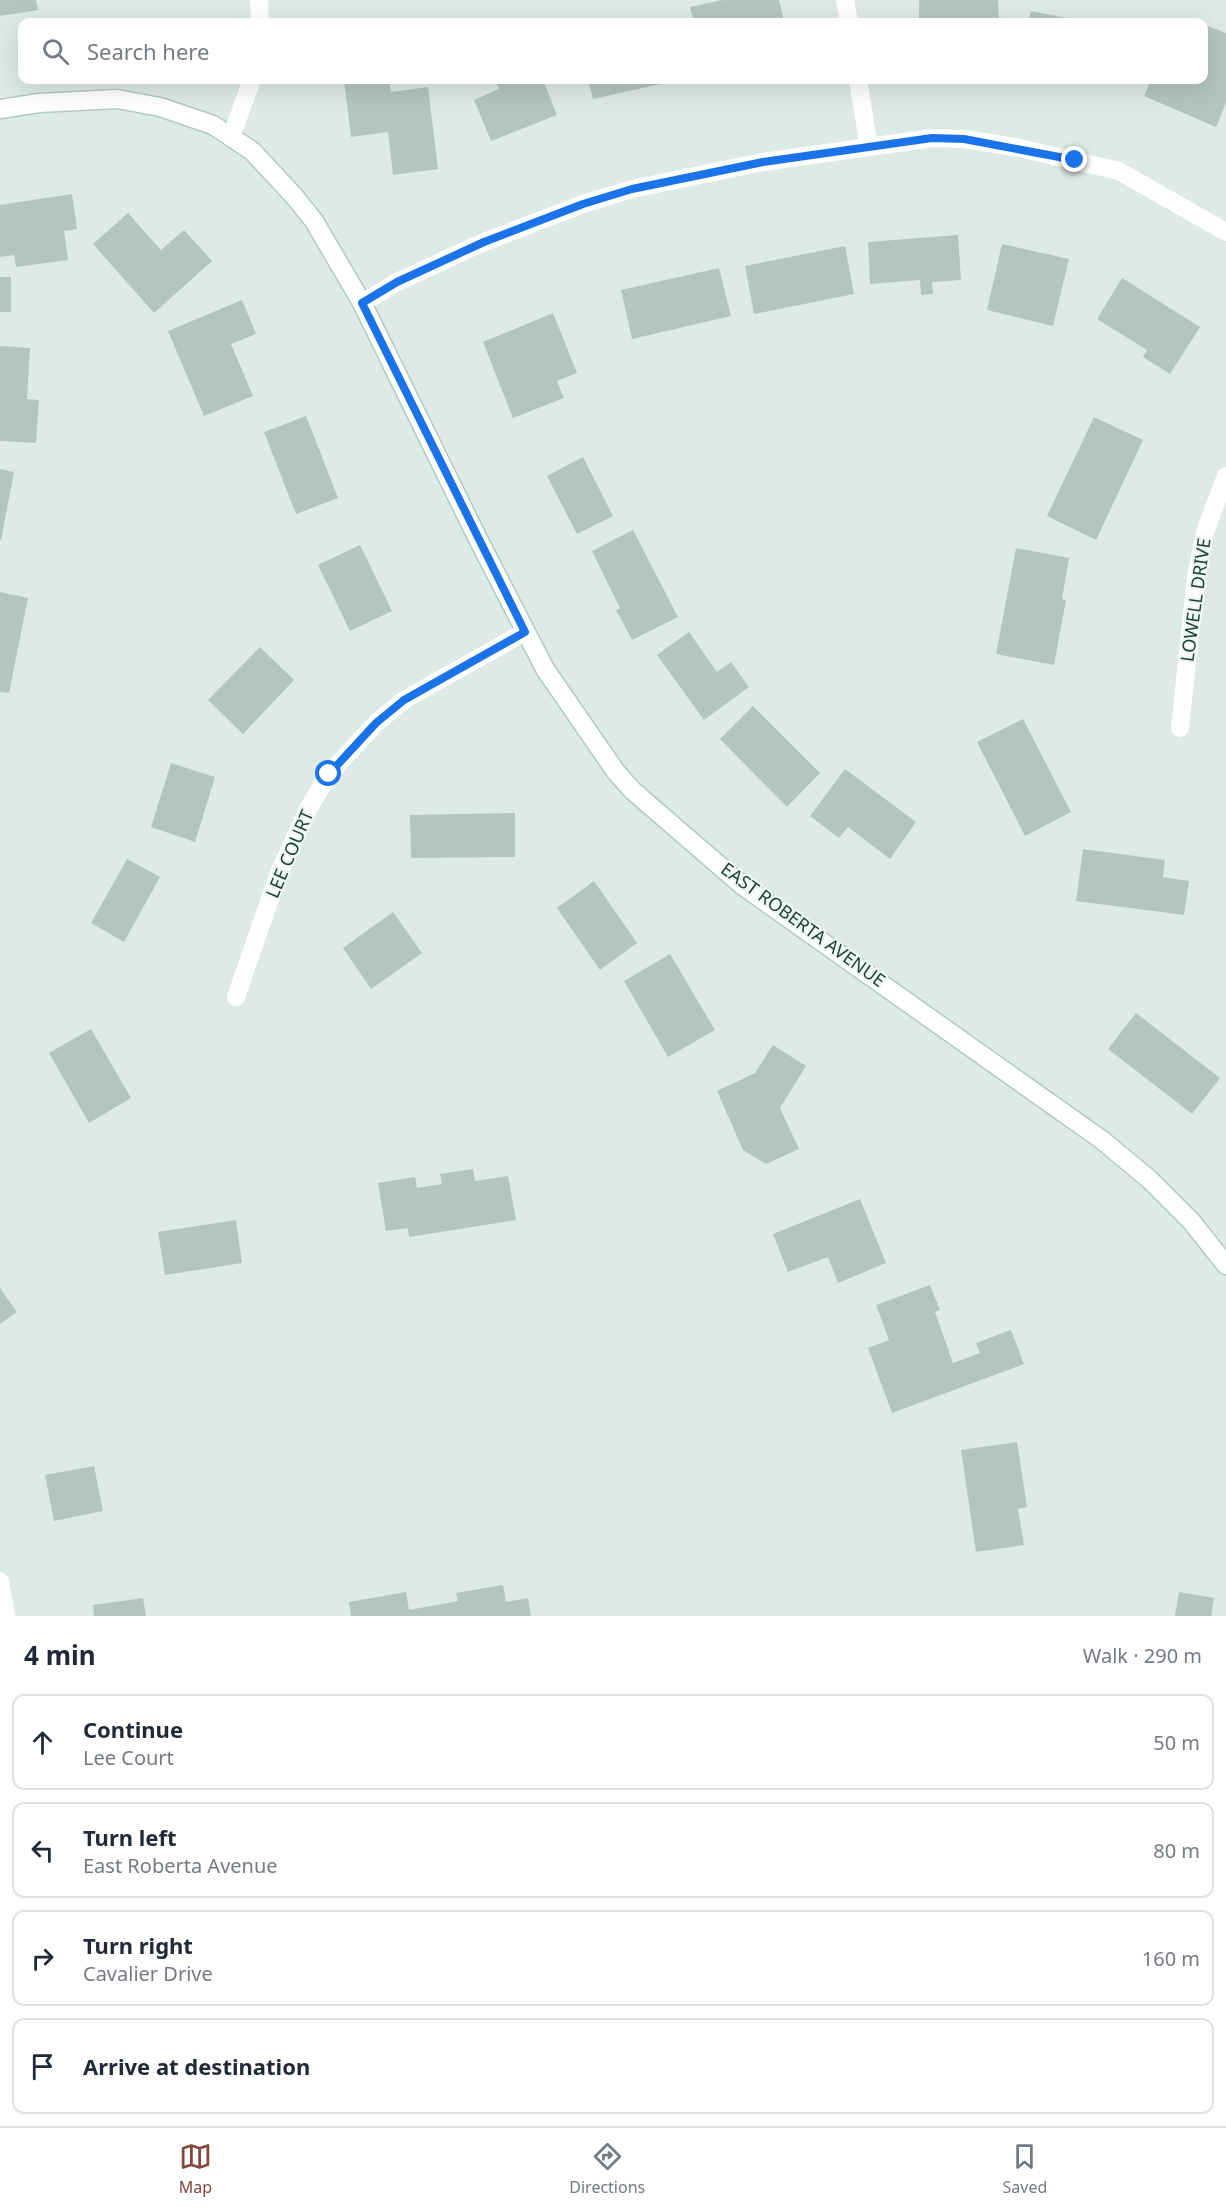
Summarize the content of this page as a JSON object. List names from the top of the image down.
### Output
{
  "streets": {
    "street": ["LOWELL DRIVE", "LEE COURT", "EAST ROBERTA AVENUE"]
  },
  "crossings": [
    ["LEE COURT", "EAST ROBERTA AVENUE"]
  ],
  "page": {
    "search": "Search here",
    "heading": ["4 min", "Walk · 290 m"],
    "list": [
      ["Continue", "Lee Court", "50 m"],
      ["Turn left", "East Roberta Avenue", "80 m"],
      ["Turn right", "Cavalier Drive", "160 m"],
      "Arrive at destination"
    ],
    "nav": ["Map", "Directions", "Saved"]
  }
}
